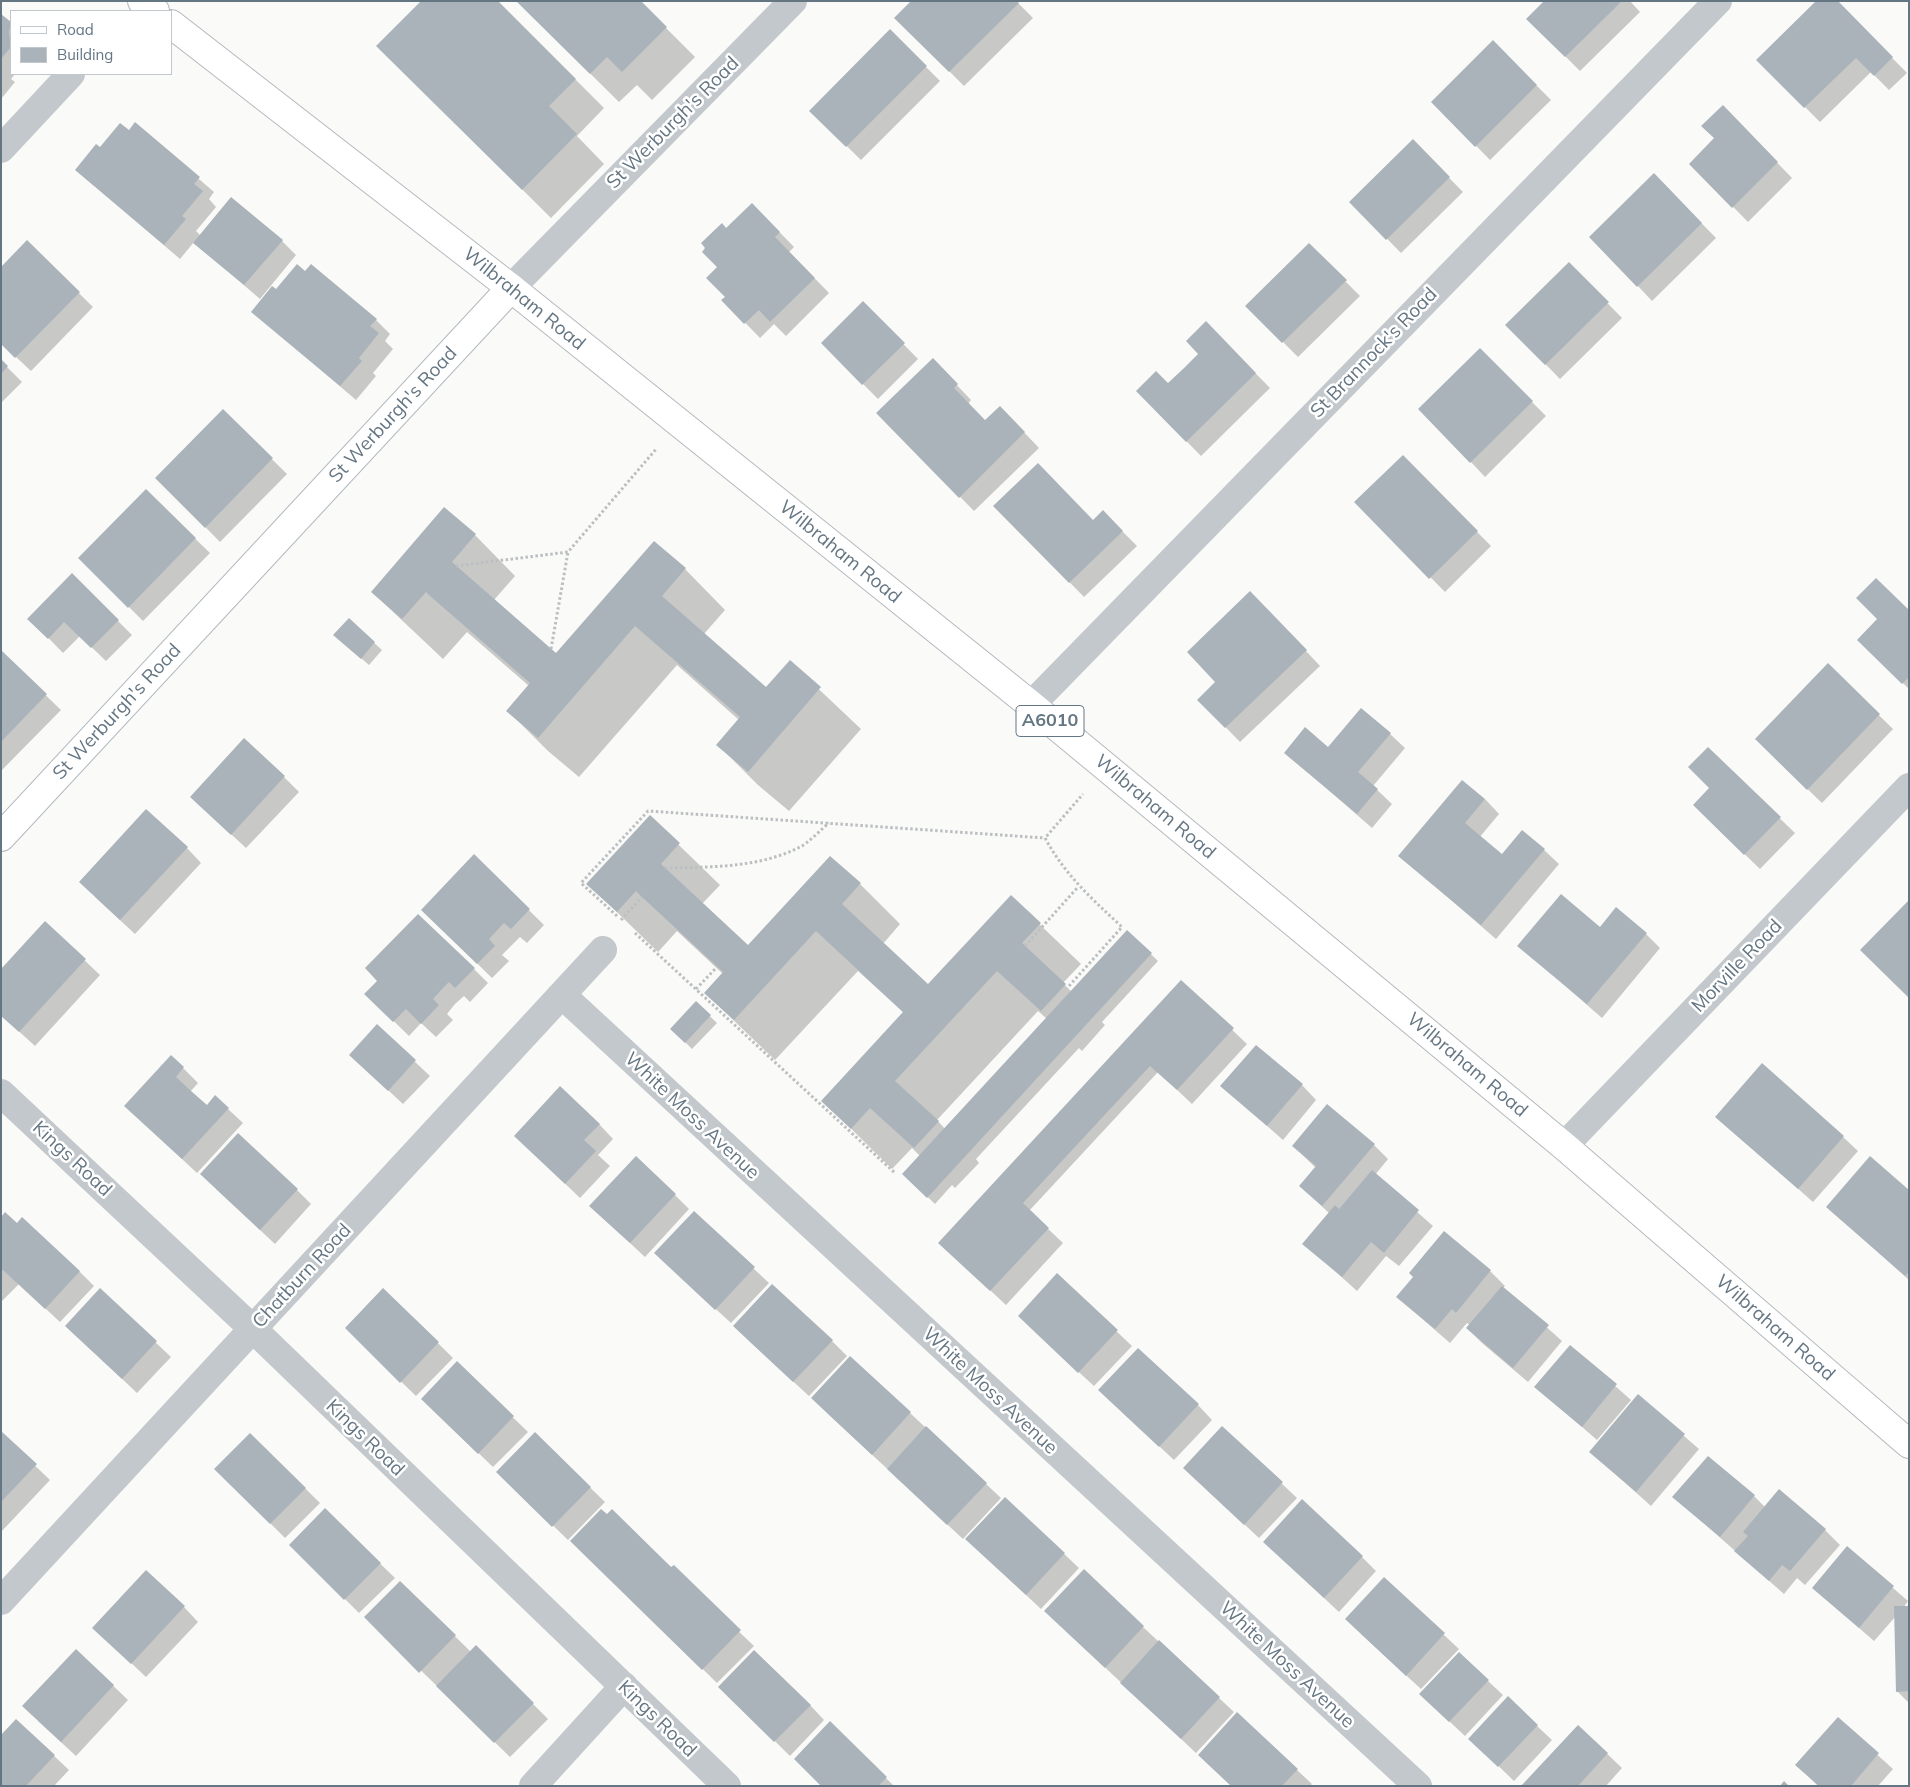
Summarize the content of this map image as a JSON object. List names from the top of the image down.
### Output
{
  "streets": {
    "main road": ["St Werburgh's Road", "Wilbraham Road", "A6010"],
    "street": [
      "St Brannock's Road",
      "Morville Road",
      "White Moss Avenue",
      "Kings Road",
      "Chatburn Road"
    ]
  },
  "crossings": [
    ["St Werburgh's Road", "Wilbraham Road"],
    ["Wilbraham Road", "St Brannock's Road"],
    ["Wilbraham Road", "Morville Road"],
    ["White Moss Avenue", "Chatburn Road"],
    ["Kings Road", "Chatburn Road"]
  ],
  "legend": ["Road", "Building"]
}
